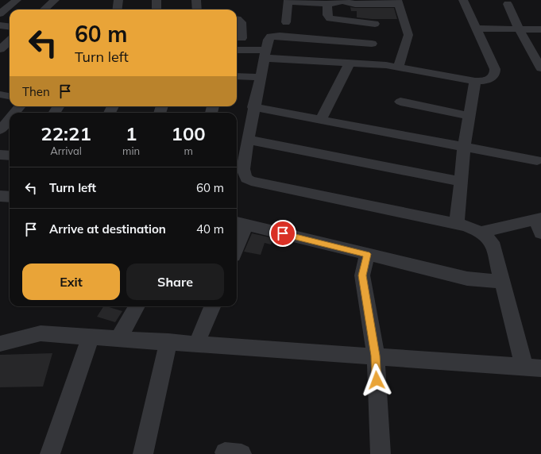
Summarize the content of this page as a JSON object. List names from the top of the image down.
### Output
{
  "page": {
    "turn": ["60 m", "Turn left"],
    "then": "Then",
    "eta": [
      "22:21",
      "Arrival",
      "1",
      "min",
      "100",
      "m"
    ],
    "list": [
      {
        "name": "Turn left",
        "value": "60 m"
      },
      {
        "name": "Arrive at destination",
        "value": "40 m"
      }
    ],
    "buttons": ["Exit", "Share"]
  }
}
